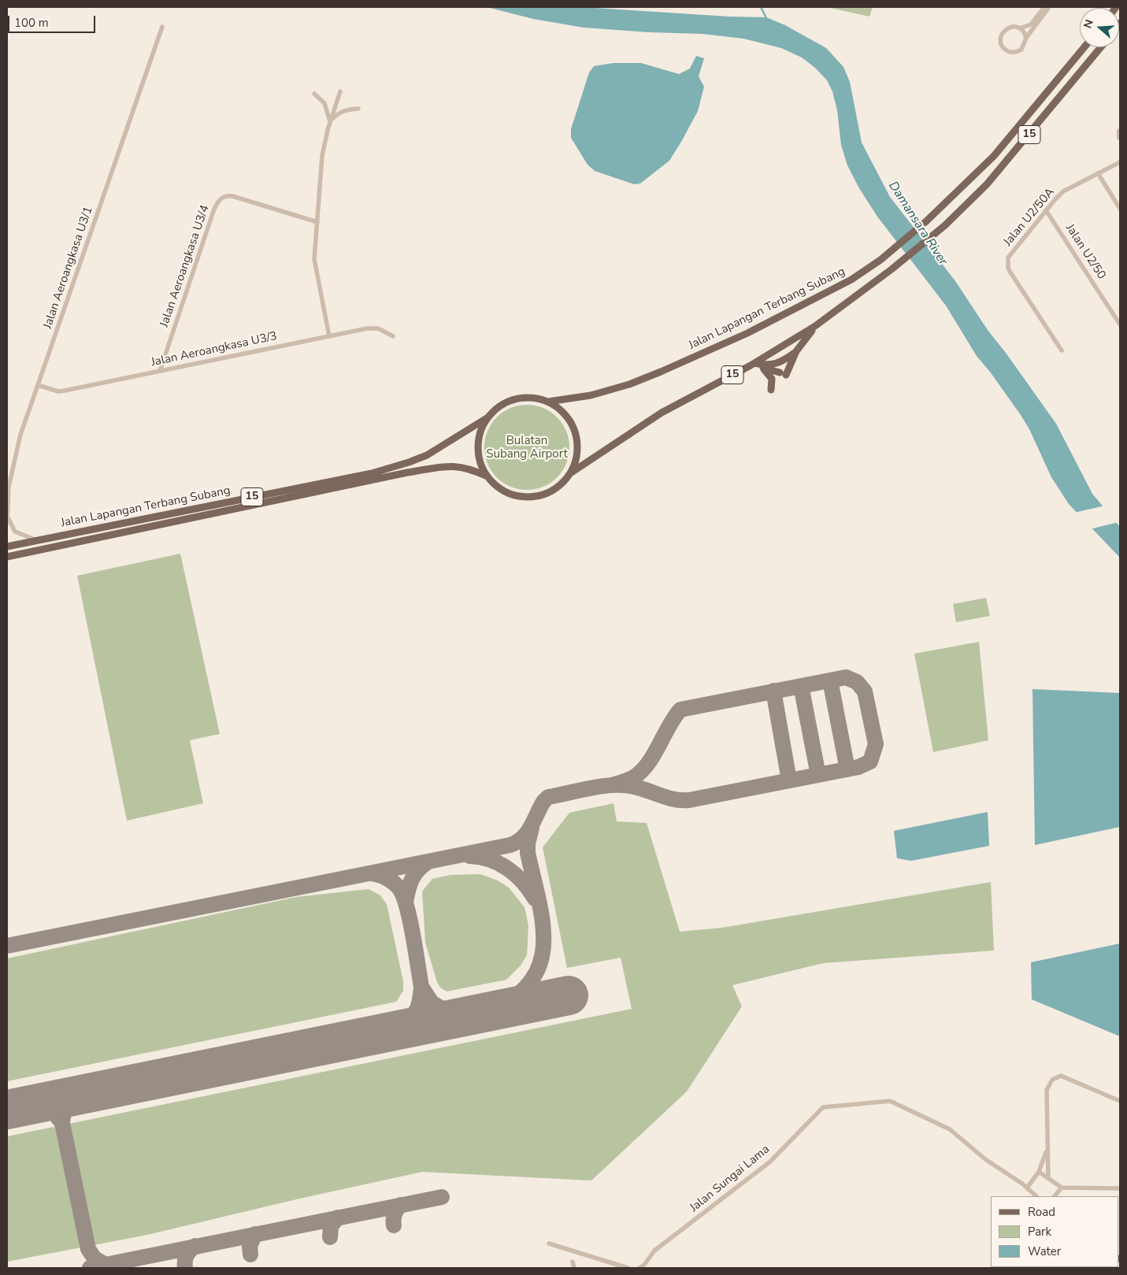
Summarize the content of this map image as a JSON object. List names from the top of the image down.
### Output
{
  "streets": {
    "main road": ["15", "Jalan Lapangan Terbang Subang"],
    "street": [
      "Jalan U2/50A",
      "Jalan U2/50",
      "Jalan Aeroangkasa U3/4",
      "Jalan Aeroangkasa U3/1",
      "Jalan Aeroangkasa U3/3",
      "Jalan Sungai Lama"
    ]
  },
  "crossings": [
    ["15", "Jalan Lapangan Terbang Subang"],
    ["Jalan U2/50A", "Jalan U2/50"],
    ["Jalan Aeroangkasa U3/4", "Jalan Aeroangkasa U3/3"],
    ["Jalan Aeroangkasa U3/1", "Jalan Lapangan Terbang Subang"],
    ["Jalan Aeroangkasa U3/1", "Jalan Aeroangkasa U3/3"]
  ],
  "water": ["Damansara River"],
  "parks": ["Bulatan Subang Airport"],
  "legend": ["Road", "Park", "Water"],
  "scale_bar": "100 m",
  "north": "left"
}
